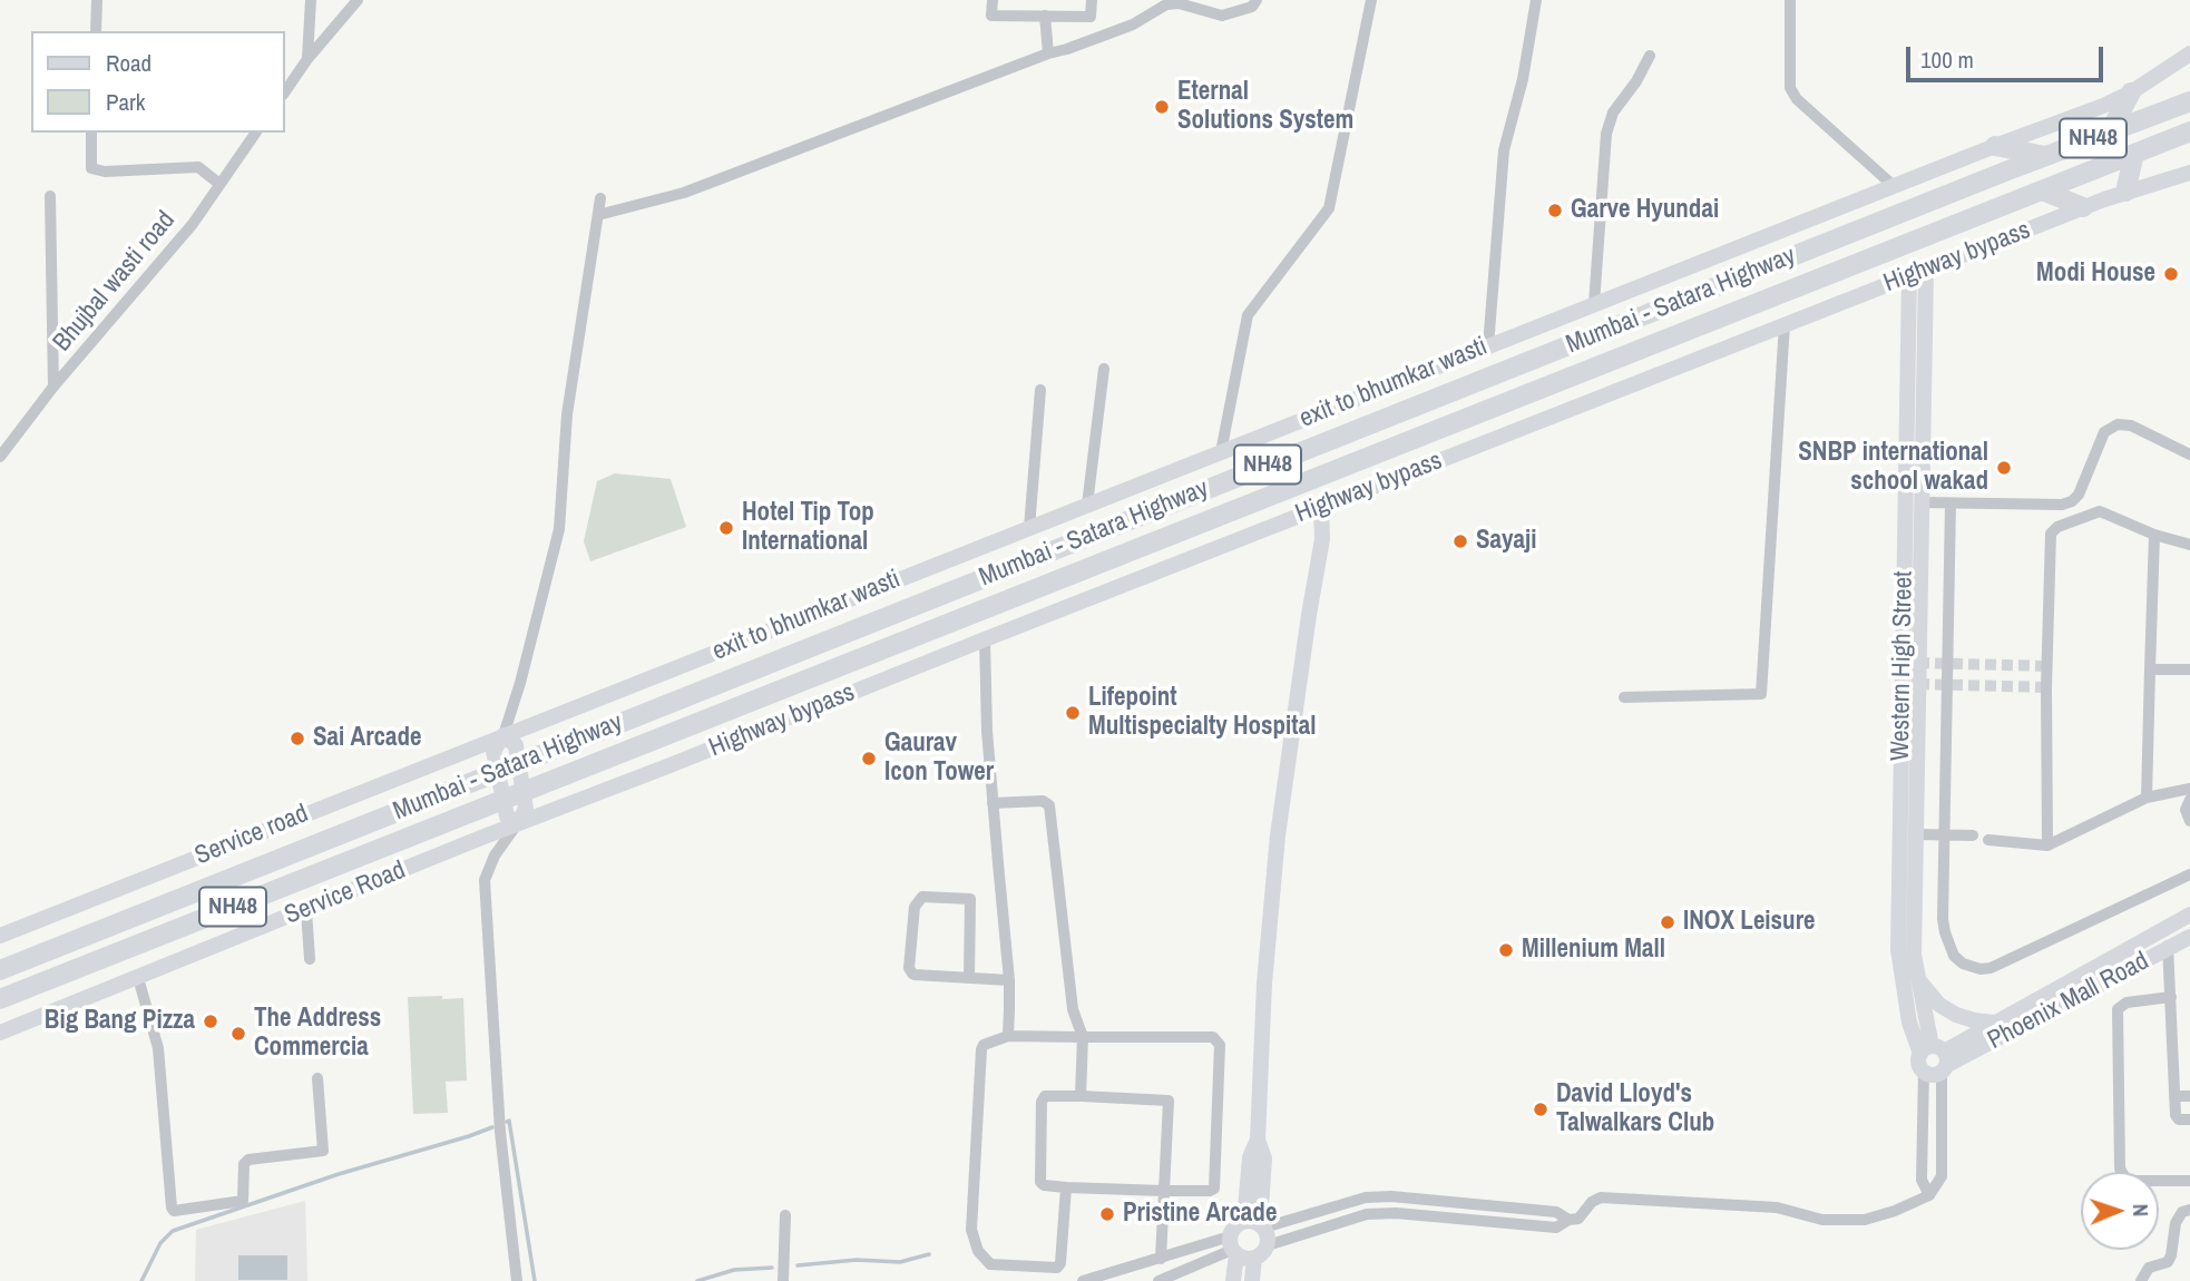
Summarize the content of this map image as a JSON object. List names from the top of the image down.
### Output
{
  "streets": {
    "highway": ["NH48", "Mumbai - Satara Highway"],
    "main road": [
      "Highway bypass",
      "exit to bhumkar wasti",
      "Western High Street",
      "Service road",
      "Service Road",
      "Phoenix Mall Road"
    ],
    "street": ["Bhujbal wasti road"]
  },
  "crossings": [
    ["Highway bypass", "Western High Street"],
    ["Highway bypass", "Service Road"],
    ["exit to bhumkar wasti", "Service road"],
    ["Western High Street", "Phoenix Mall Road"]
  ],
  "places": [
    "Eternal Solutions System",
    "Garve Hyundai",
    "Modi House",
    "SNBP international school wakad",
    "Hotel Tip Top International",
    "Sayaji",
    "Lifepoint Multispecialty Hospital",
    "Sai Arcade",
    "Gaurav Icon Tower",
    "INOX Leisure",
    "Millenium Mall",
    "Big Bang Pizza",
    "The Address Commercia",
    "David Lloyd's Talwalkars Club",
    "Pristine Arcade"
  ],
  "legend": ["Road", "Park"],
  "scale_bar": "100 m",
  "north": "right"
}
